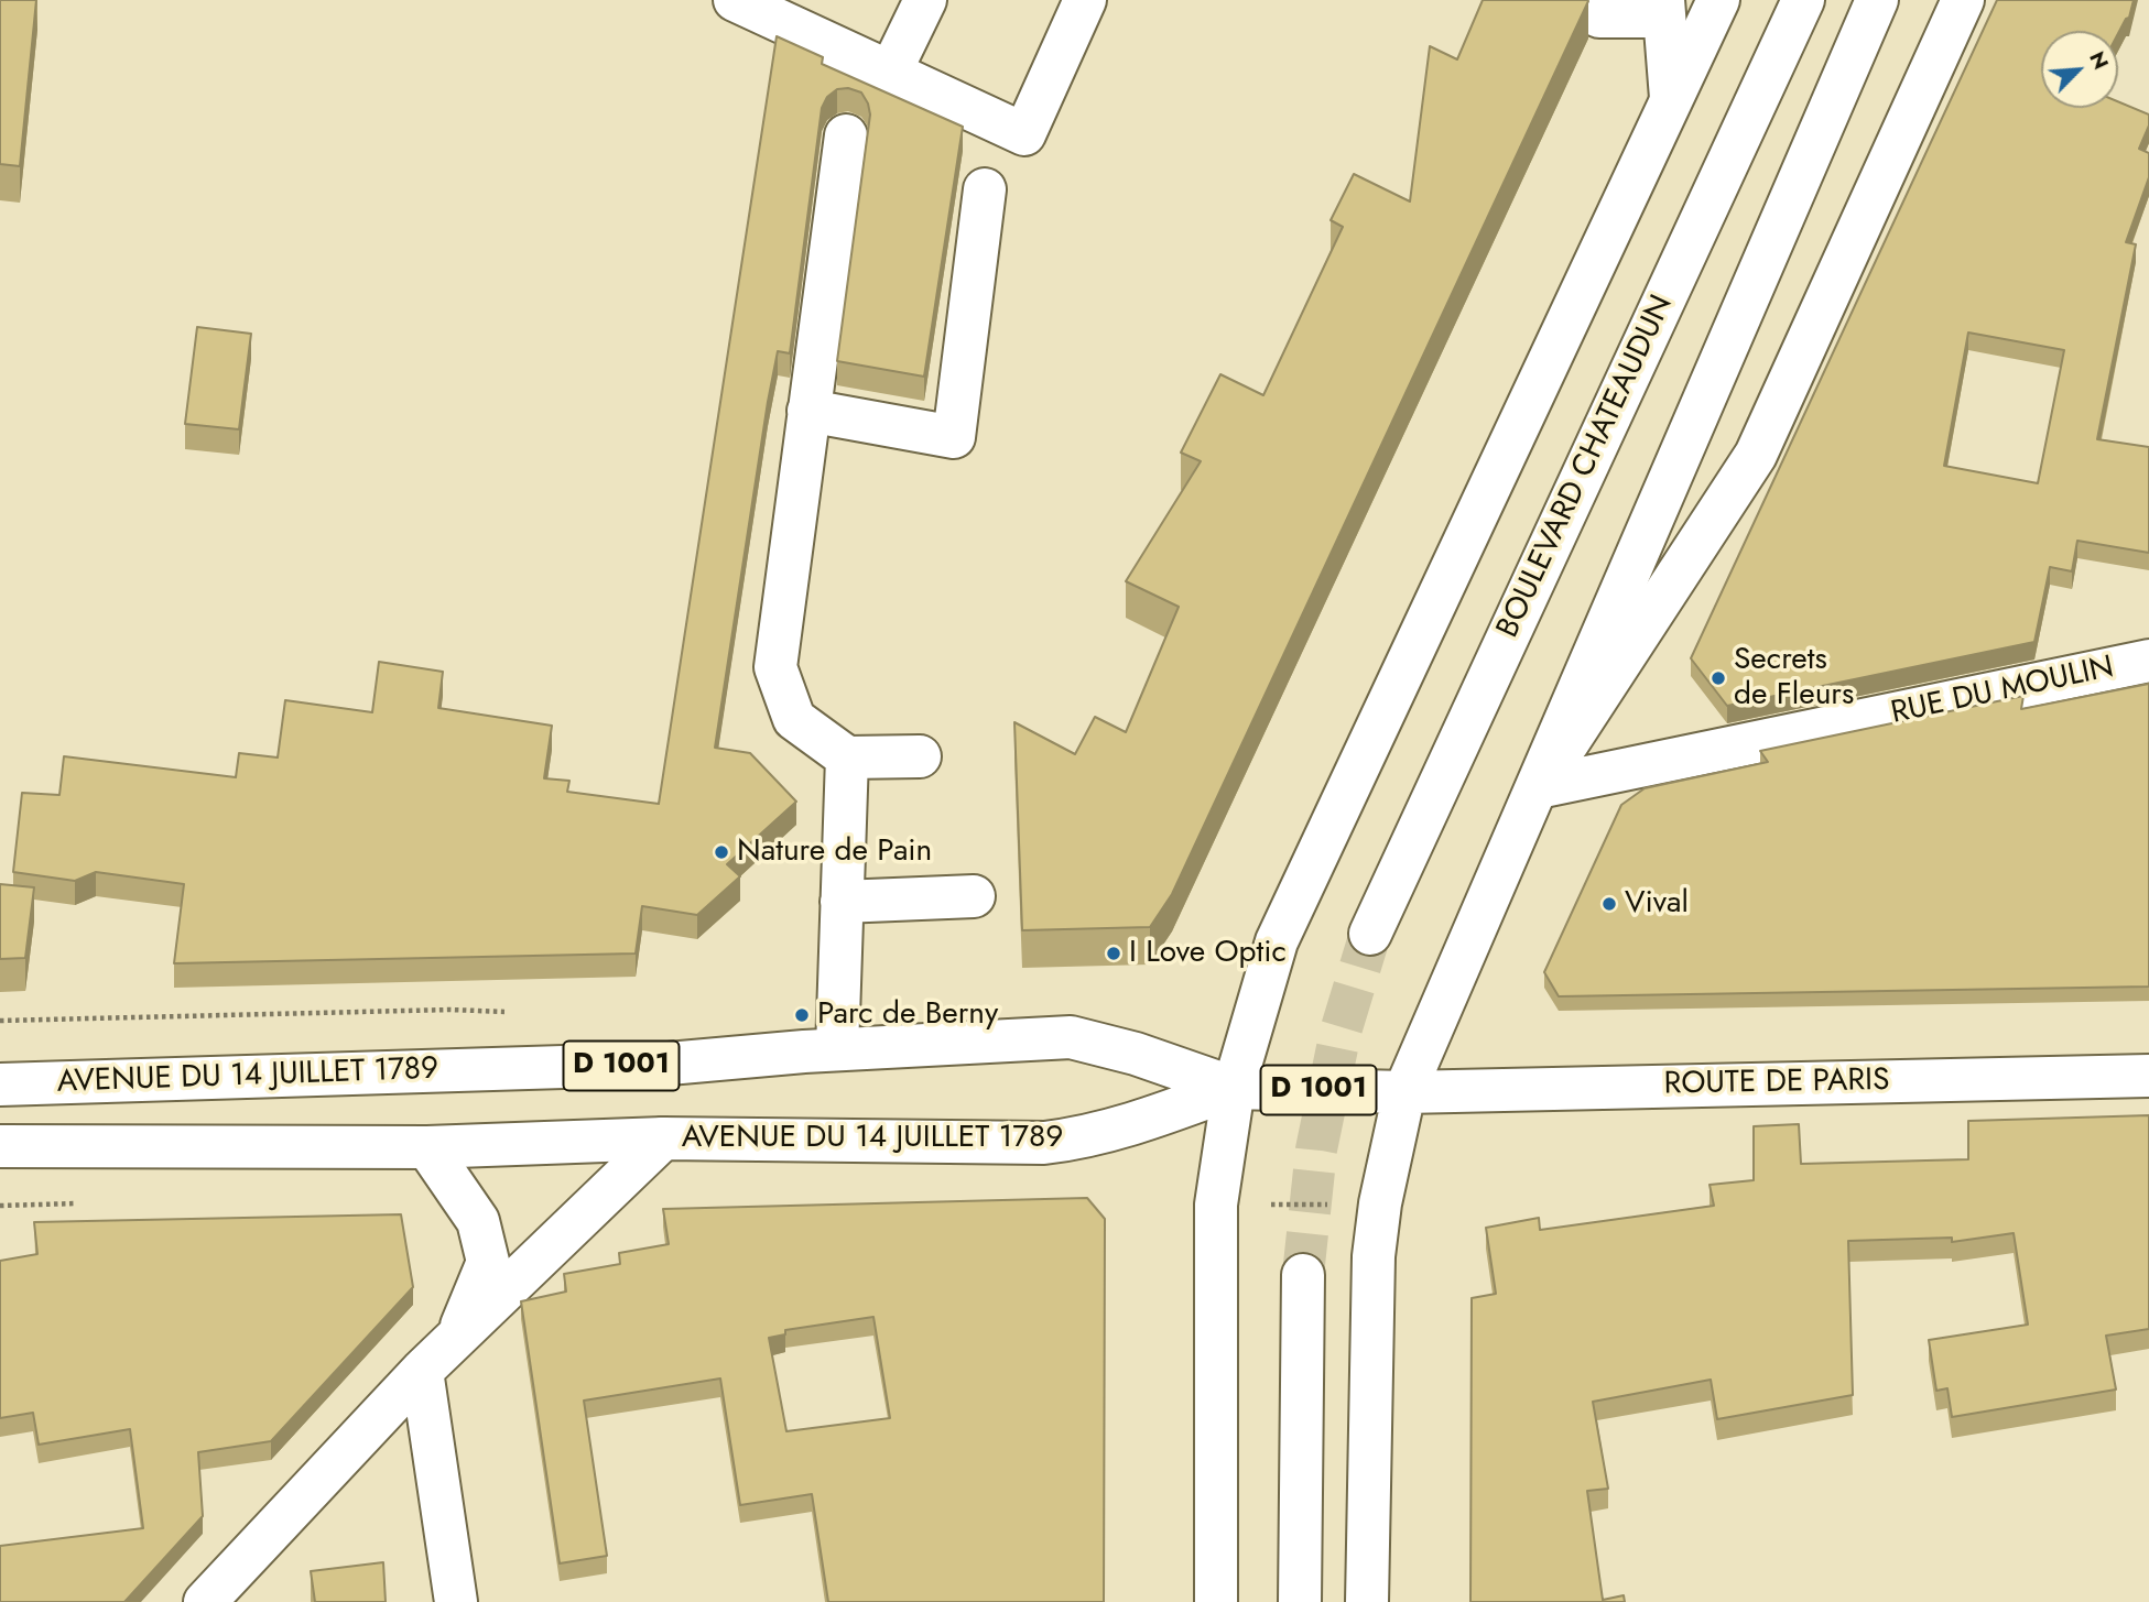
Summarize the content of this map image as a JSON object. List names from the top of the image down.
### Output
{
  "streets": {
    "main road": [
      "BOULEVARD CHATEAUDUN",
      "RUE DU MOULIN",
      "D 1001",
      "AVENUE DU 14 JUILLET 1789",
      "ROUTE DE PARIS"
    ]
  },
  "crossings": [
    ["D 1001", "AVENUE DU 14 JUILLET 1789"],
    ["D 1001", "ROUTE DE PARIS"]
  ],
  "places": [
    "Secrets de Fleurs",
    "Nature de Pain",
    "Vival",
    "I Love Optic",
    "Parc de Berny"
  ],
  "north": "top right"
}
